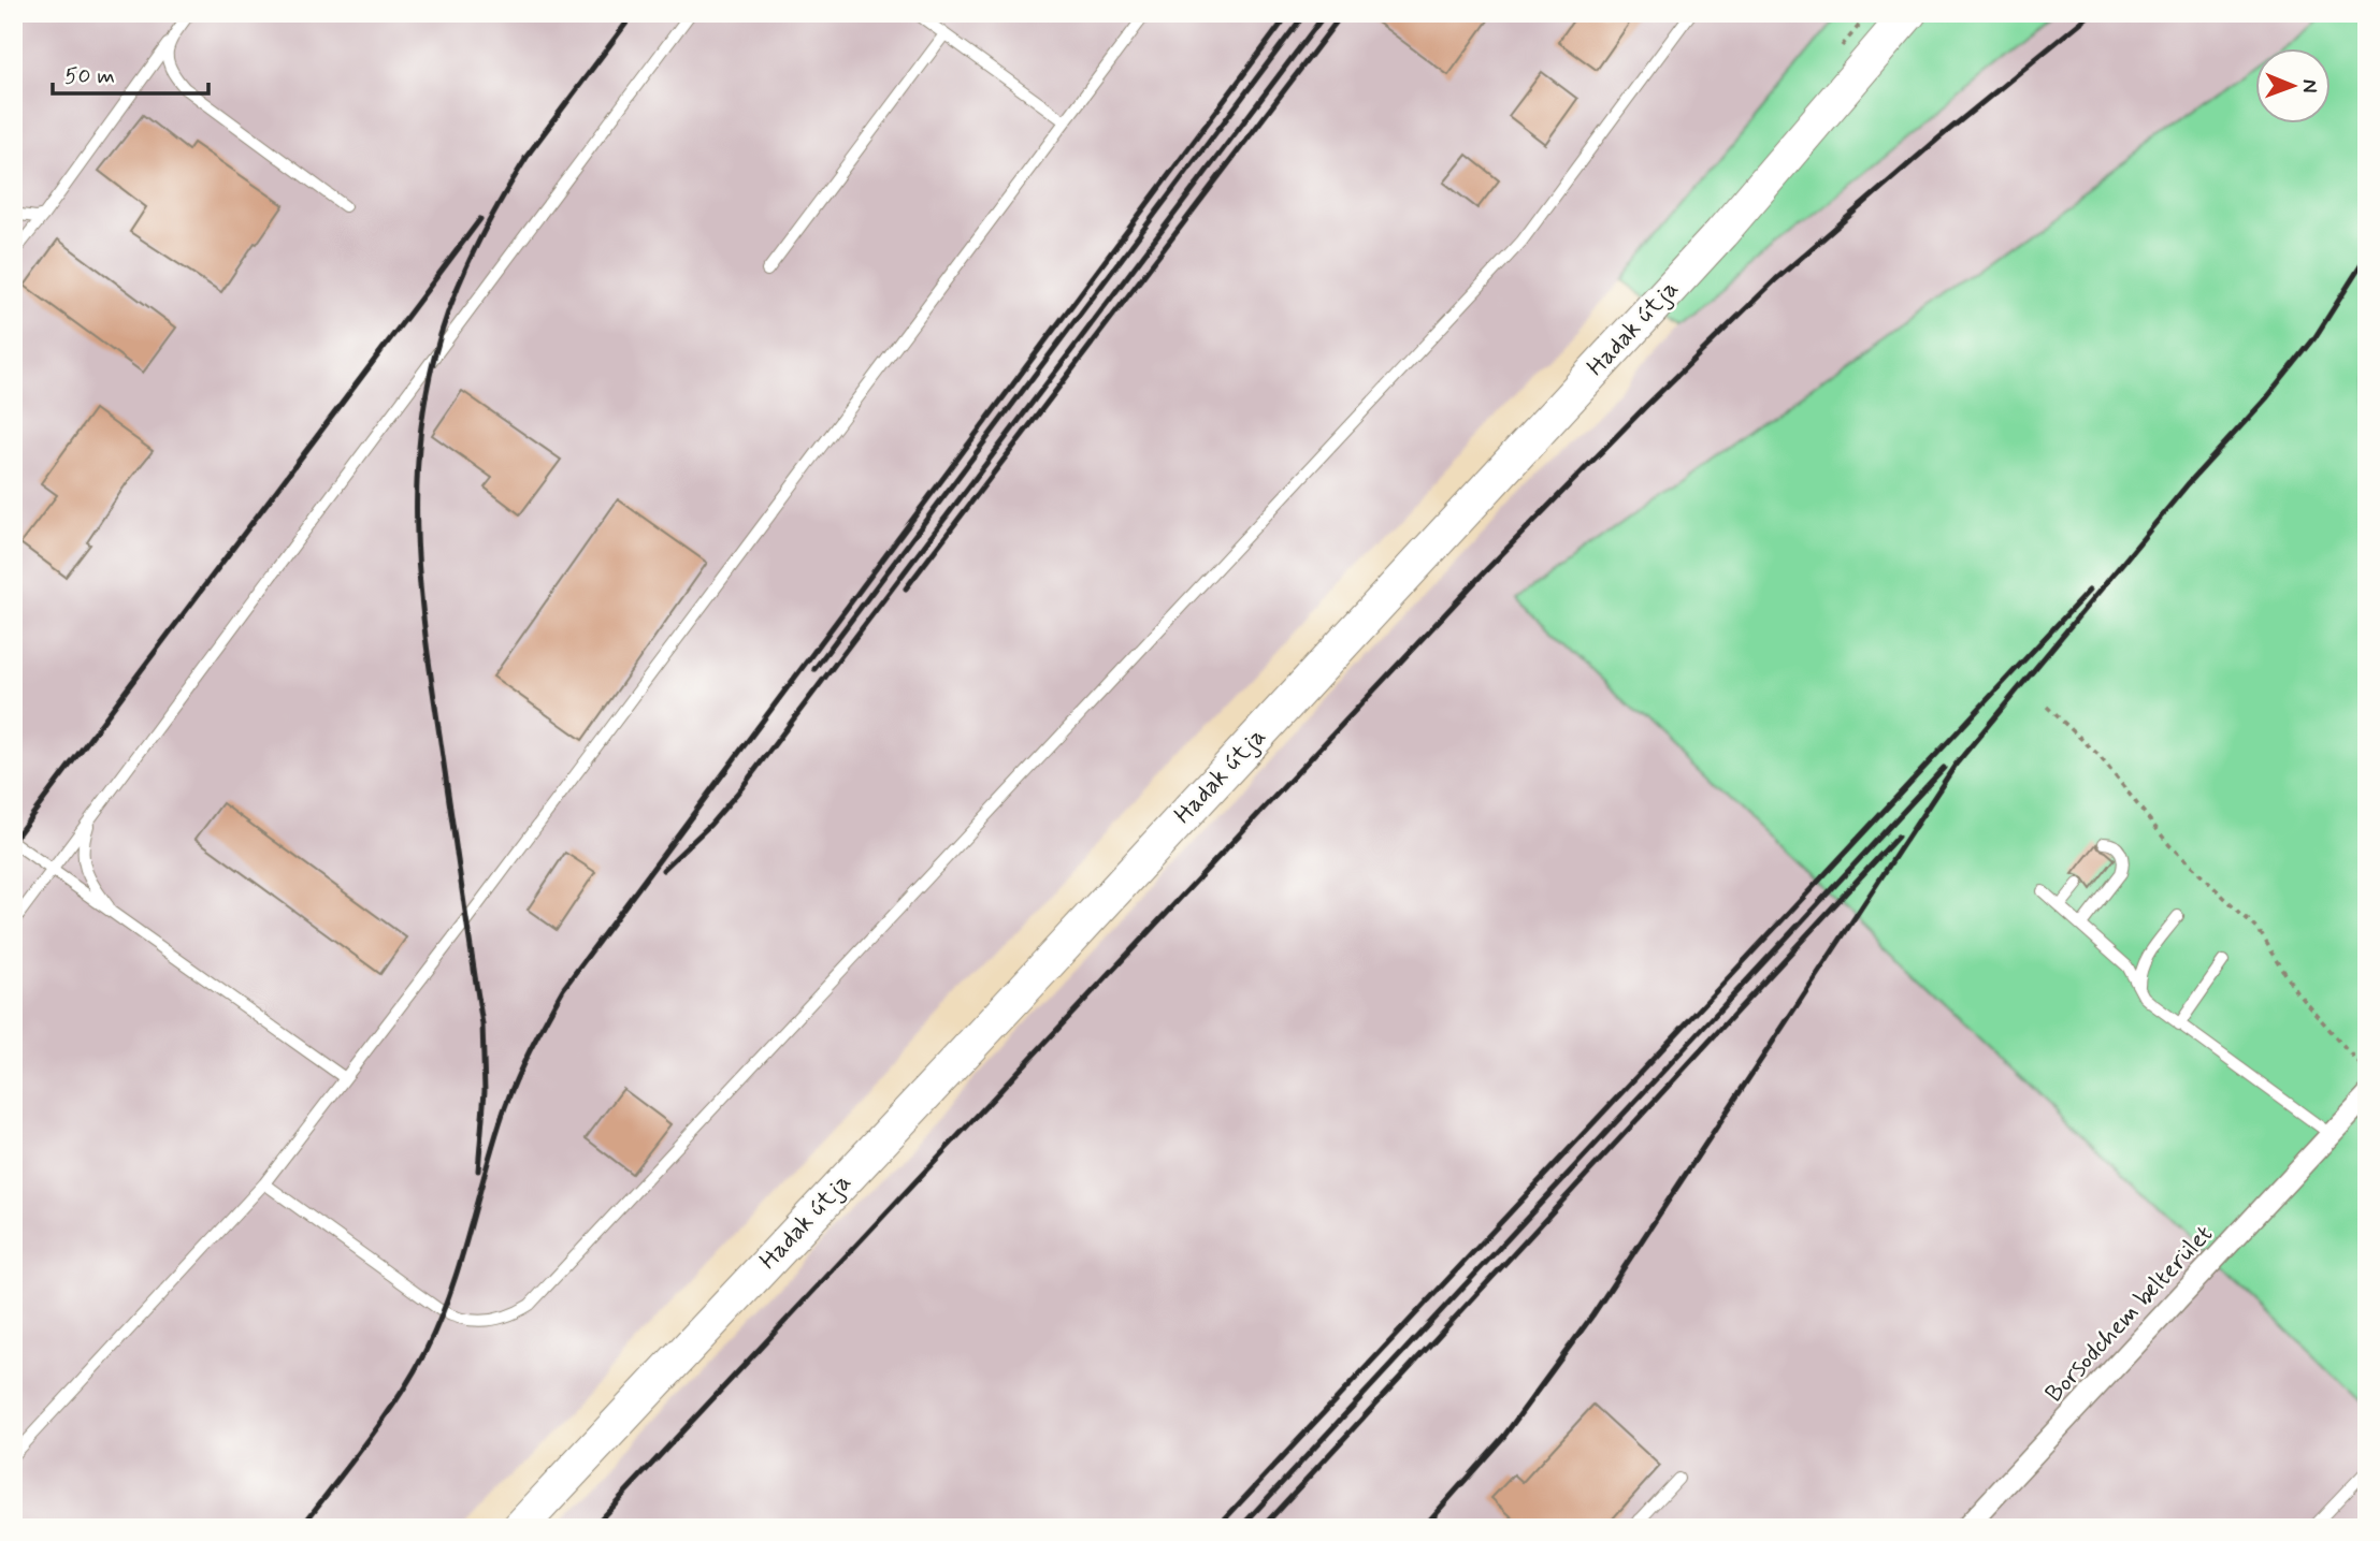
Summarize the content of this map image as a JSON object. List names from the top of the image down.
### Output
{
  "streets": {
    "main road": ["Hadak útja"],
    "street": ["Borsodchem belterület"]
  },
  "scale_bar": "50 m",
  "north": "right"
}
